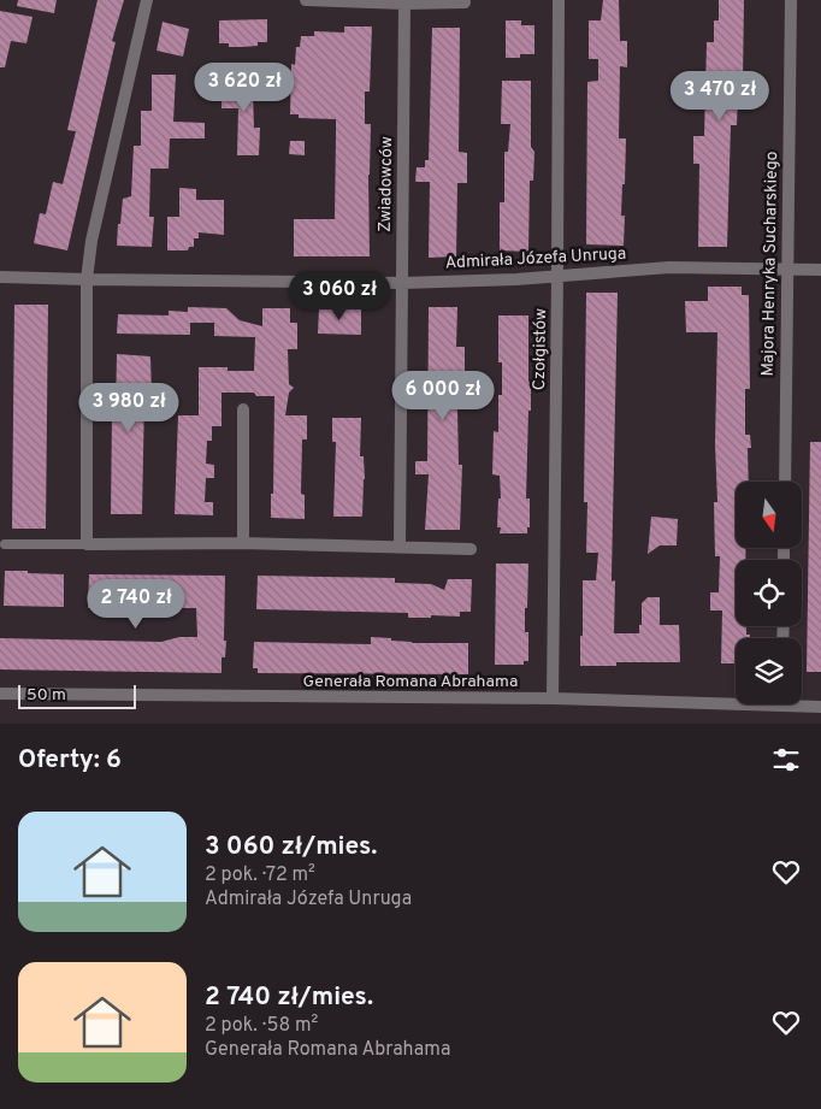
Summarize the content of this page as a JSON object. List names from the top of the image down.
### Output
{
  "streets": {
    "street": [
      "Zwiadowców",
      "Admirała Józefa Unruga",
      "Majora Henryka Sucharskiego",
      "Czołgistów",
      "Generała Romana Abrahama"
    ]
  },
  "crossings": [
    ["Zwiadowców", "Admirała Józefa Unruga"],
    ["Admirała Józefa Unruga", "Majora Henryka Sucharskiego"],
    ["Admirała Józefa Unruga", "Czołgistów"],
    ["Czołgistów", "Generała Romana Abrahama"]
  ],
  "scale_bar": "50 m",
  "north": "bottom",
  "page": {
    "price": [
      "3 620 zł",
      "3 470 zł",
      "3 060 zł",
      "6 000 zł",
      "3 980 zł",
      "2 740 zł"
    ],
    "scale": "50 m",
    "heading": "Oferty: 6",
    "list": [
      {
        "name": "3 060 zł/mies.",
        "note": "2 pok. · 72 m² · Admirała Józefa Unruga"
      },
      {
        "name": "2 740 zł/mies.",
        "note": "2 pok. · 58 m² · Generała Romana Abrahama"
      }
    ]
  }
}
